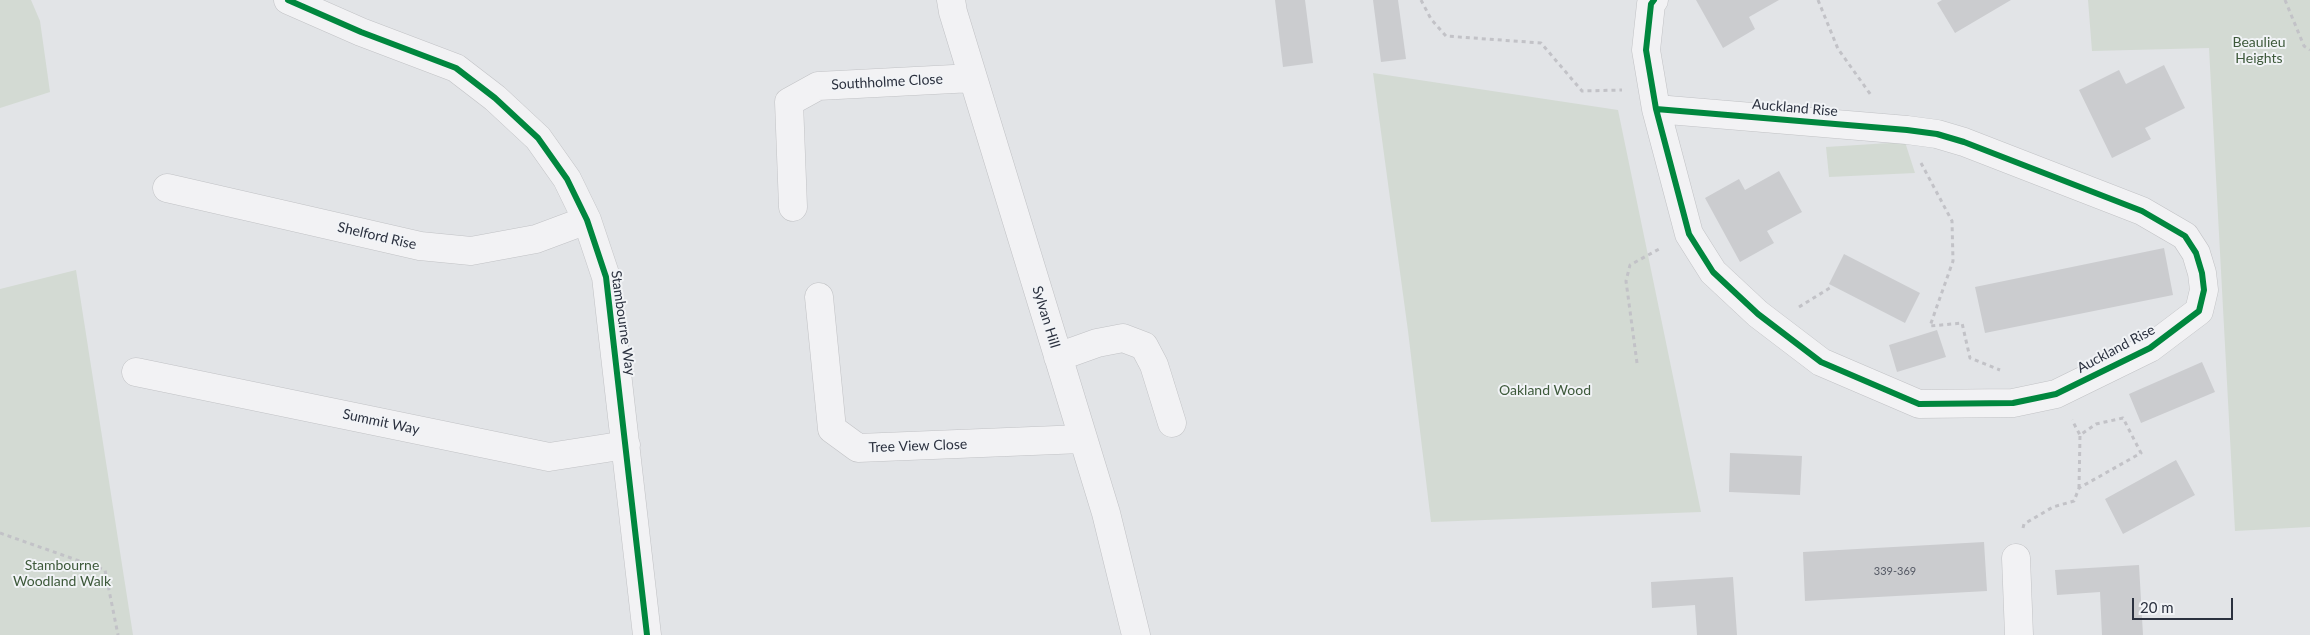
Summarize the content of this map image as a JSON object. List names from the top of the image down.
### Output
{
  "streets": {
    "street": [
      "Southholme Close",
      "Auckland Rise",
      "Shelford Rise",
      "Sylvan Hill",
      "Stambourne Way",
      "Summit Way",
      "Tree View Close"
    ]
  },
  "crossings": [
    ["Southholme Close", "Sylvan Hill"],
    ["Shelford Rise", "Stambourne Way"],
    ["Sylvan Hill", "Tree View Close"],
    ["Stambourne Way", "Summit Way"]
  ],
  "parks": ["Beaulieu Heights", "Oakland Wood", "Stambourne Woodland Walk"],
  "house_numbers": ["339-369"],
  "scale_bar": "20 m"
}
